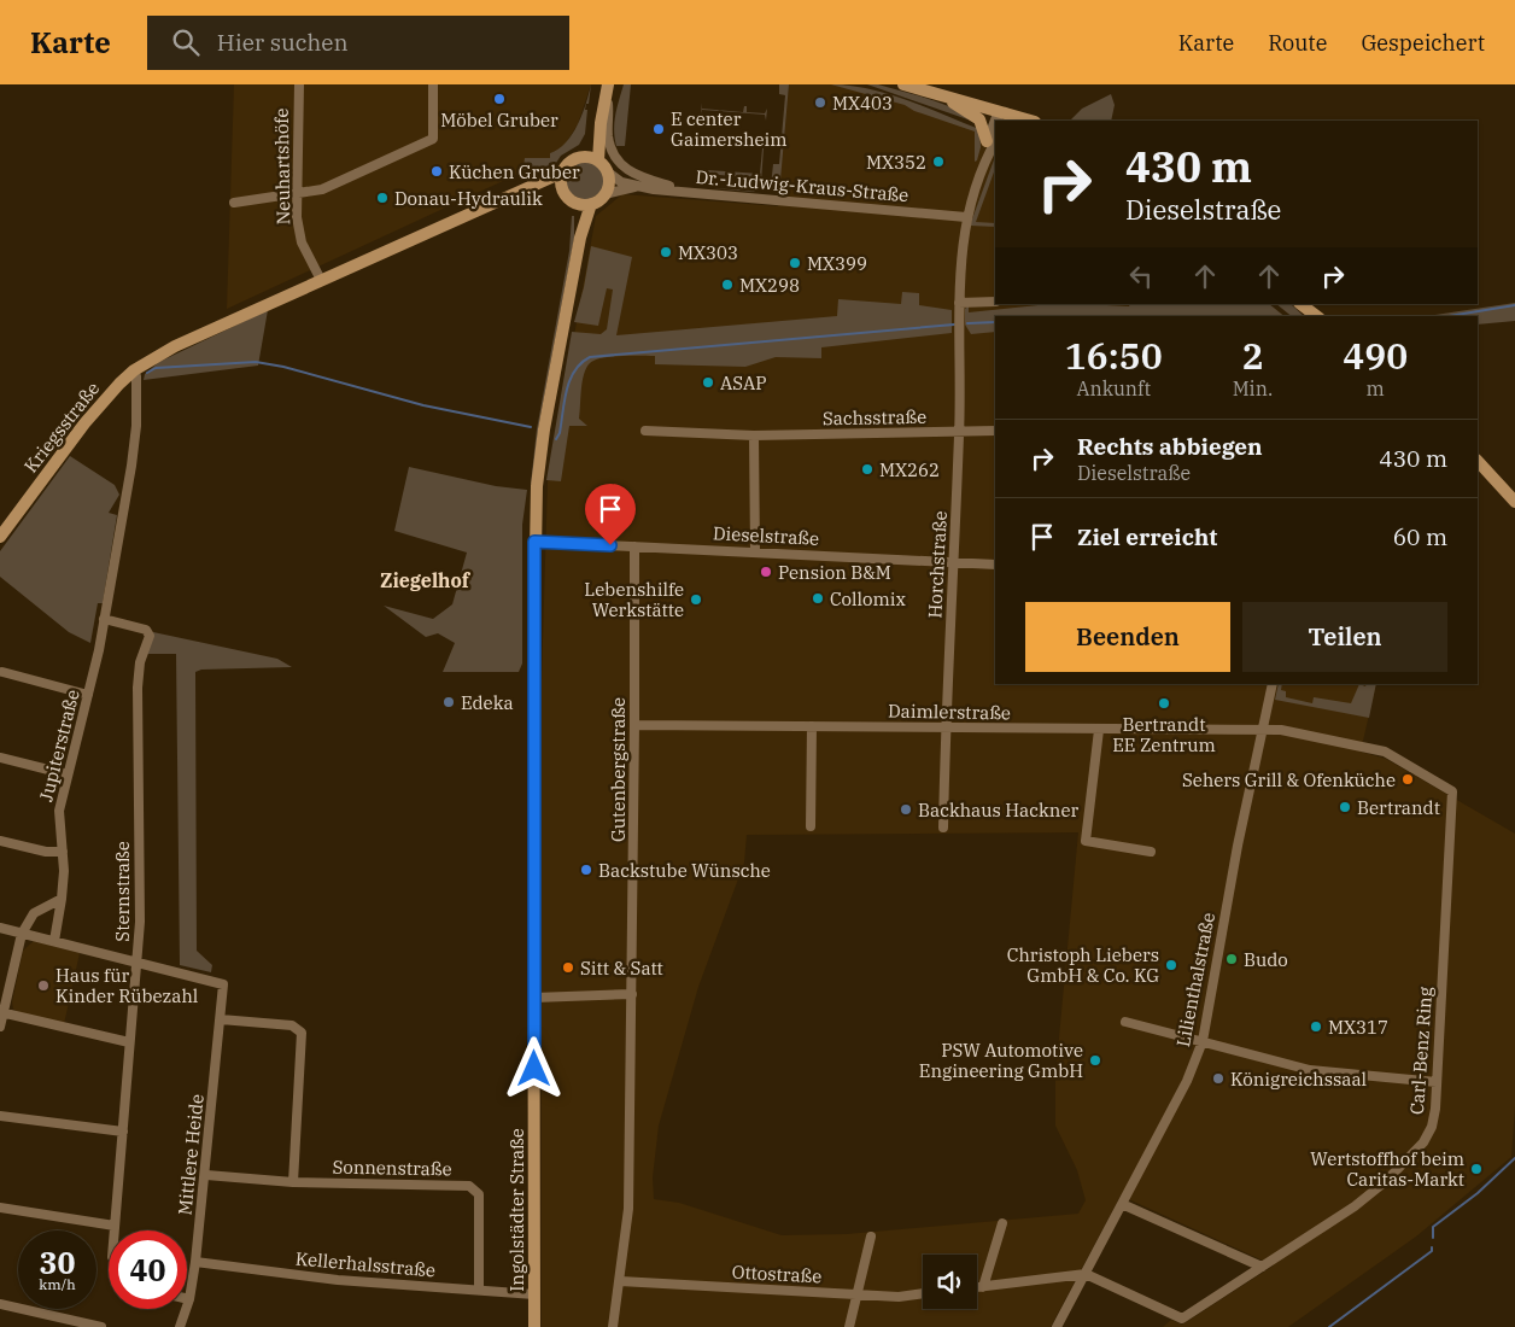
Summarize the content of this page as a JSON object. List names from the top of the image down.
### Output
{
  "streets": {
    "main road": ["Kriegsstraße", "Ingolstädter Straße"],
    "street": [
      "Neuhartshöfe",
      "Dr.-Ludwig-Kraus-Straße",
      "Sachsstraße",
      "Dieselstraße",
      "Horchstraße",
      "Daimlerstraße",
      "Jupiterstraße",
      "Gutenbergstraße",
      "Sternstraße",
      "Lilienthalstraße",
      "Carl-Benz Ring",
      "Mittlere Heide",
      "Sonnenstraße",
      "Kellerhalsstraße",
      "Ottostraße"
    ]
  },
  "crossings": [
    ["Neuhartshöfe", "Kriegsstraße"],
    ["Dr.-Ludwig-Kraus-Straße", "Horchstraße"],
    ["Sachsstraße", "Horchstraße"],
    ["Kriegsstraße", "Jupiterstraße"],
    ["Dieselstraße", "Horchstraße"],
    ["Dieselstraße", "Gutenbergstraße"],
    ["Dieselstraße", "Ingolstädter Straße"],
    ["Horchstraße", "Daimlerstraße"],
    ["Daimlerstraße", "Gutenbergstraße"],
    ["Daimlerstraße", "Lilienthalstraße"],
    ["Daimlerstraße", "Carl-Benz Ring"],
    ["Jupiterstraße", "Sternstraße"],
    ["Gutenbergstraße", "Ottostraße"],
    ["Sternstraße", "Mittlere Heide"],
    ["Lilienthalstraße", "Carl-Benz Ring"],
    ["Mittlere Heide", "Sonnenstraße"],
    ["Mittlere Heide", "Kellerhalsstraße"],
    ["Sonnenstraße", "Kellerhalsstraße"],
    ["Ingolstädter Straße", "Kellerhalsstraße"]
  ],
  "districts": ["Ziegelhof"],
  "places": [
    "Möbel Gruber",
    "MX403",
    "E center Gaimersheim",
    "MX352",
    "Küchen Gruber",
    "Donau-Hydraulik",
    "MX303",
    "MX399",
    "MX298",
    "ASAP",
    "MX262",
    "Pension B&M",
    "Collomix",
    "Lebenshilfe Werkstätte",
    "Edeka",
    "Bertrandt EE Zentrum",
    "Sehers Grill & Ofenküche",
    "Bertrandt",
    "Backhaus Hackner",
    "Backstube Wünsche",
    "Budo",
    "Christoph Liebers GmbH & Co. KG",
    "Sitt & Satt",
    "Haus für Kinder Rübezahl",
    "MX317",
    "PSW Automotive Engineering GmbH",
    "Königreichssaal",
    "Wertstoffhof beim Caritas-Markt"
  ],
  "page": {
    "header": "Karte",
    "search": "Hier suchen",
    "nav": ["Karte", "Route", "Gespeichert"],
    "turn": ["430 m", "Dieselstraße"],
    "eta": [
      "16:50",
      "Ankunft",
      "2",
      "Min.",
      "490",
      "m"
    ],
    "list": [
      {
        "name": "Rechts abbiegen",
        "note": "Dieselstraße",
        "value": "430 m"
      },
      {
        "name": "Ziel erreicht",
        "value": "60 m"
      }
    ],
    "buttons": ["Beenden", "Teilen"],
    "speed": "30 km/h",
    "limit": "40"
  }
}
